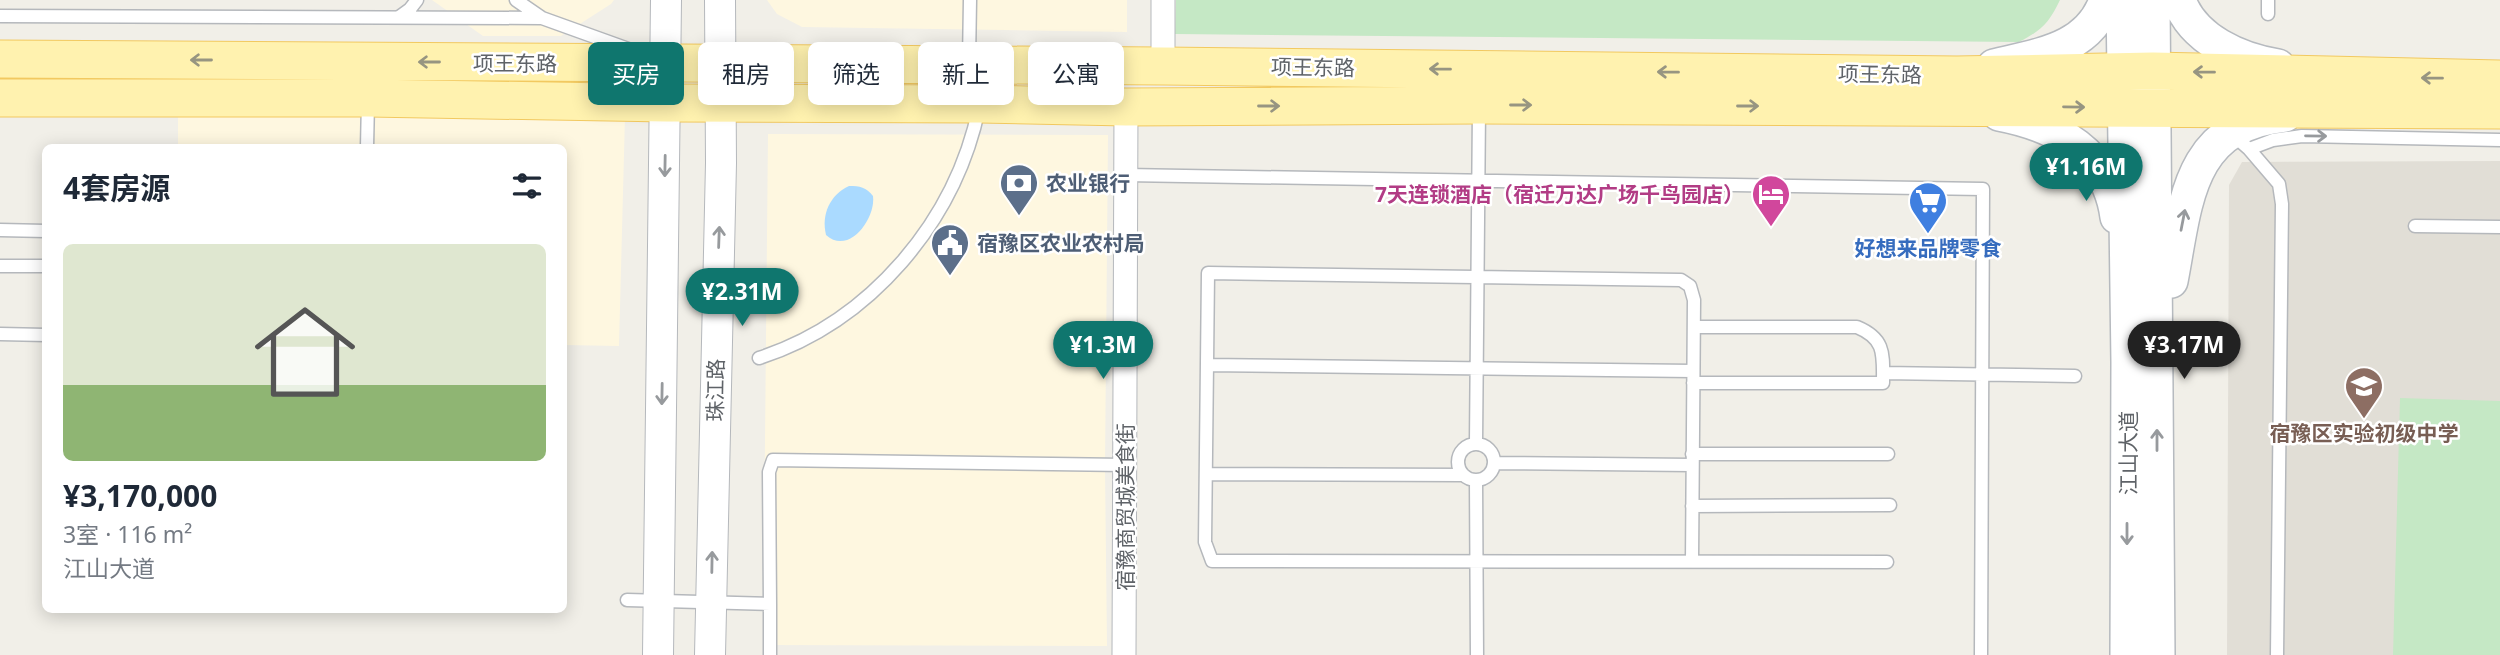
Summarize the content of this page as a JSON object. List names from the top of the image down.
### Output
{
  "streets": {
    "main road": ["项王东路", "江山大道"],
    "street": ["珠江路", "宿豫商贸城美食街"]
  },
  "crossings": [
    ["项王东路", "珠江路"],
    ["项王东路", "江山大道"],
    ["项王东路", "宿豫商贸城美食街"]
  ],
  "places": {
    "bank": ["农业银行"],
    "hotel": ["7天连锁酒店（宿迁万达广场千鸟园店）"],
    "supermarket": ["好想来品牌零食"],
    "public building": ["宿豫区农业农村局"],
    "school or university": ["宿豫区实验初级中学"]
  },
  "page": {
    "chip": [
      "买房",
      "租房",
      "筛选",
      "新上",
      "公寓"
    ],
    "price": [
      "¥1.16M",
      "¥2.31M",
      "¥1.3M",
      "¥3.17M"
    ],
    "heading": "4套房源",
    "list": [
      {
        "name": "¥3,170,000",
        "note": "3室 · 116 m² · 江山大道"
      }
    ]
  }
}
